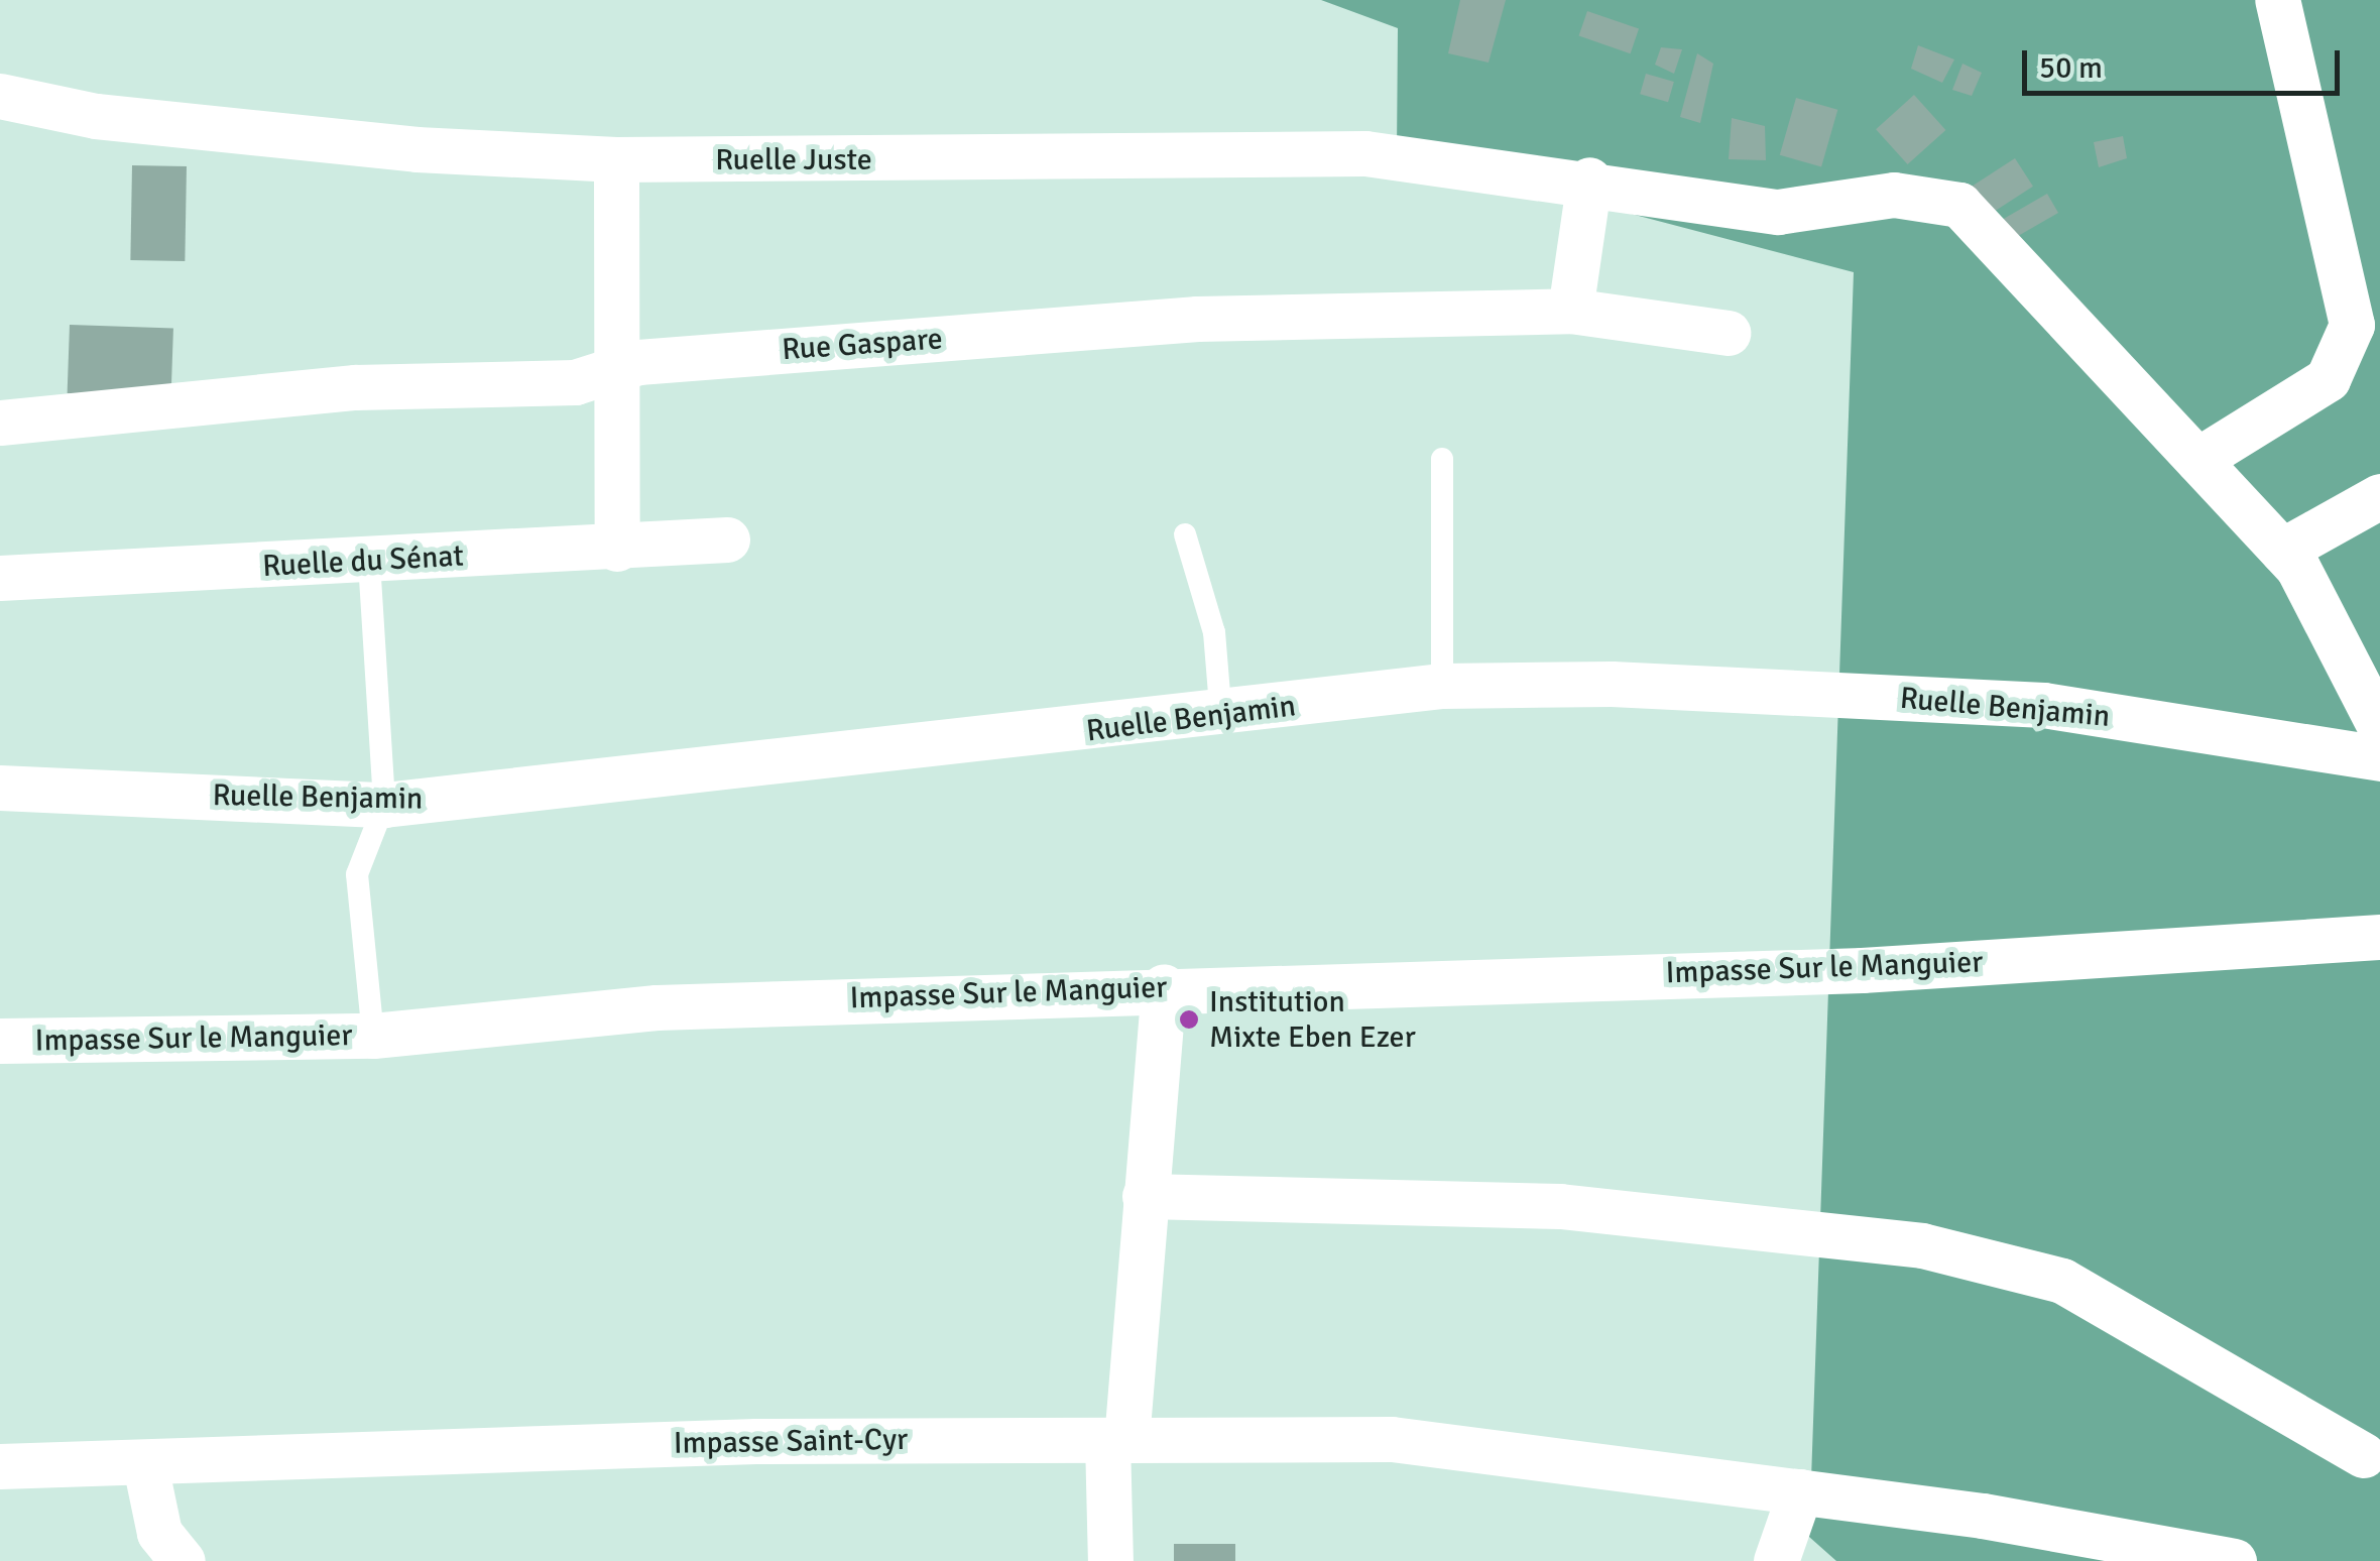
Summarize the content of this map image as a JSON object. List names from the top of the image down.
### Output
{
  "streets": {
    "street": [
      "Ruelle Juste",
      "Rue Gaspare",
      "Ruelle du Sénat",
      "Ruelle Benjamin",
      "Impasse Sur le Manguier",
      "Impasse Saint-Cyr"
    ]
  },
  "places": ["Institution Mixte Eben Ezer"],
  "scale_bar": "50 m"
}
